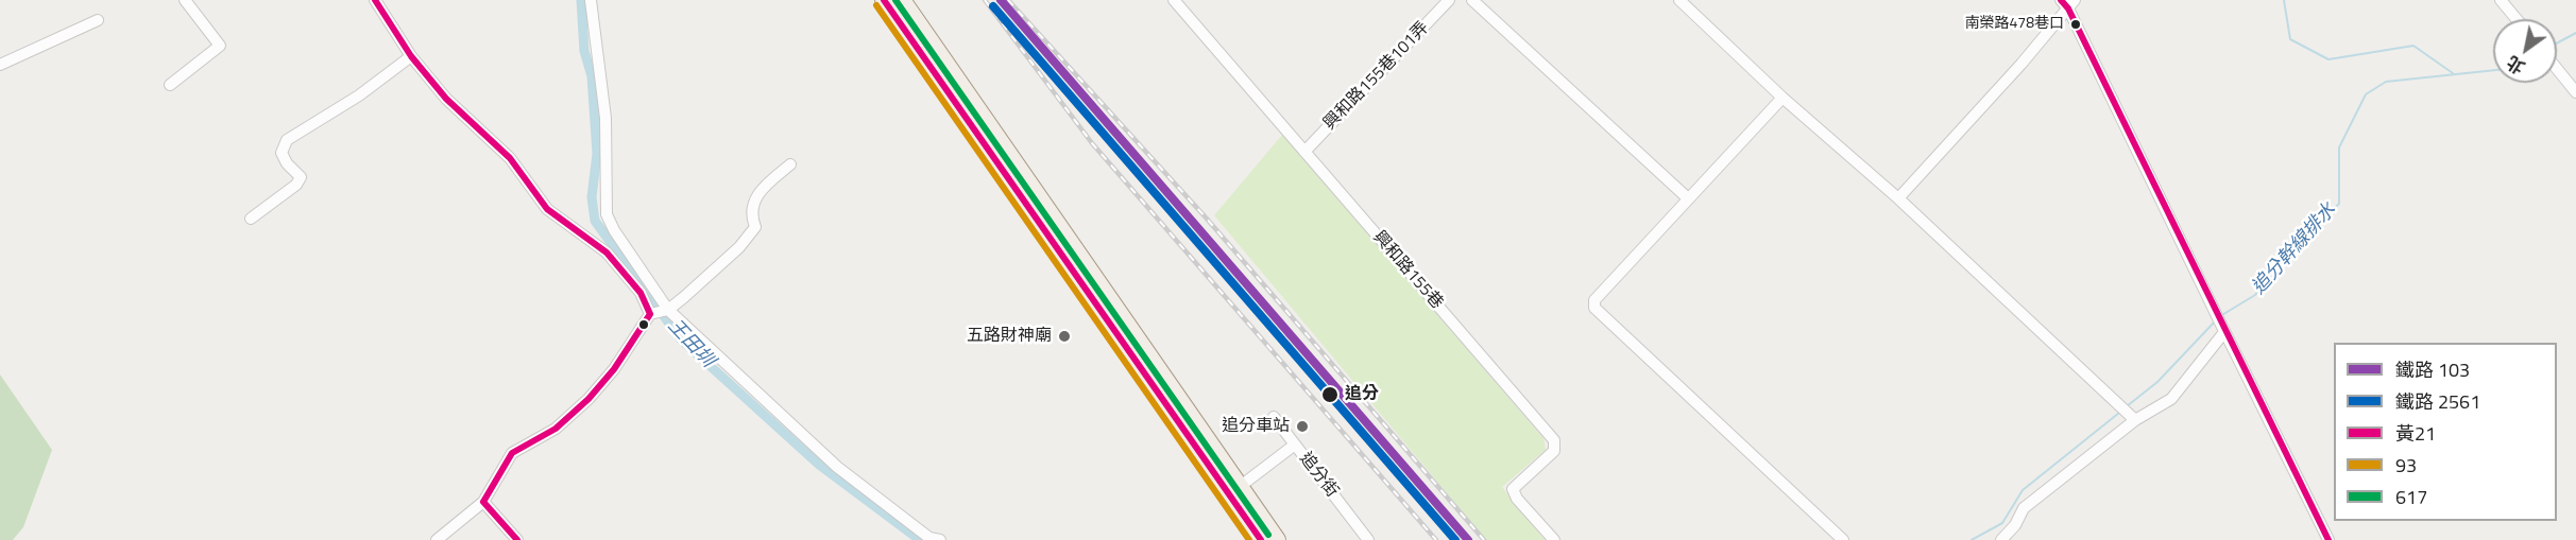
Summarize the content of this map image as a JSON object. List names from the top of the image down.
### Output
{
  "streets": {
    "street": ["興和路155巷101弄", "興和路155巷", "追分街"]
  },
  "crossings": [
    ["興和路155巷101弄", "興和路155巷"]
  ],
  "water": ["追分幹線排水", "王田圳"],
  "places": [
    "南榮路478巷口",
    "五路財神廟",
    "追分",
    "追分車站"
  ],
  "lines": [
    "rail line 103",
    "transit line 黃21",
    "transit line 617",
    "transit line 93",
    "rail line 2561"
  ],
  "legend": [
    "鐵路 103",
    "鐵路 2561",
    "黃21",
    "93",
    "617"
  ],
  "north": "bottom left"
}
